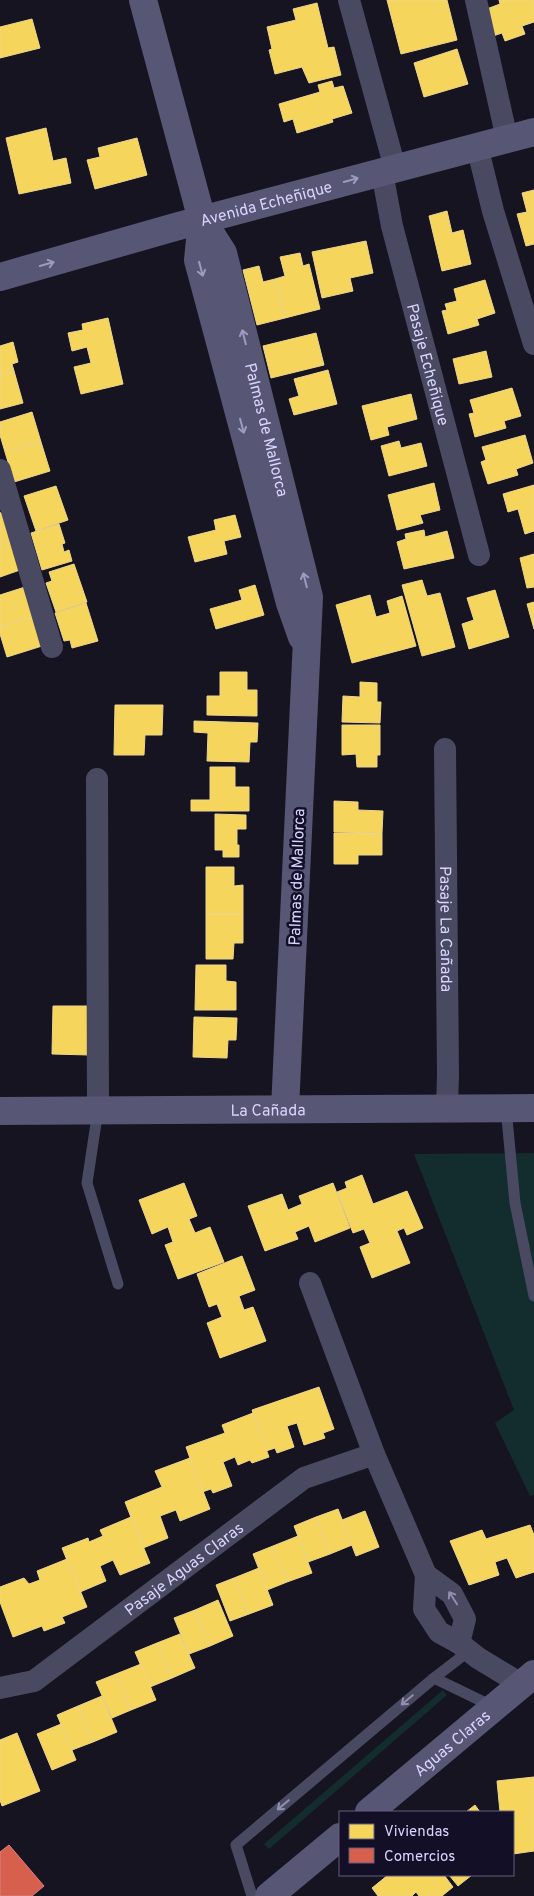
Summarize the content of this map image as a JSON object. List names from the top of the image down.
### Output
{
  "streets": {
    "street": [
      "Avenida Echeñique",
      "Pasaje Echeñique",
      "Palmas de Mallorca",
      "Pasaje La Cañada",
      "La Cañada",
      "Pasaje Aguas Claras",
      "Aguas Claras"
    ]
  },
  "crossings": [
    ["Avenida Echeñique", "Pasaje Echeñique"],
    ["Avenida Echeñique", "Palmas de Mallorca"],
    ["Palmas de Mallorca", "La Cañada"],
    ["Pasaje La Cañada", "La Cañada"]
  ],
  "one_way": ["Avenida Echeñique"],
  "legend": ["Viviendas", "Comercios"]
}
